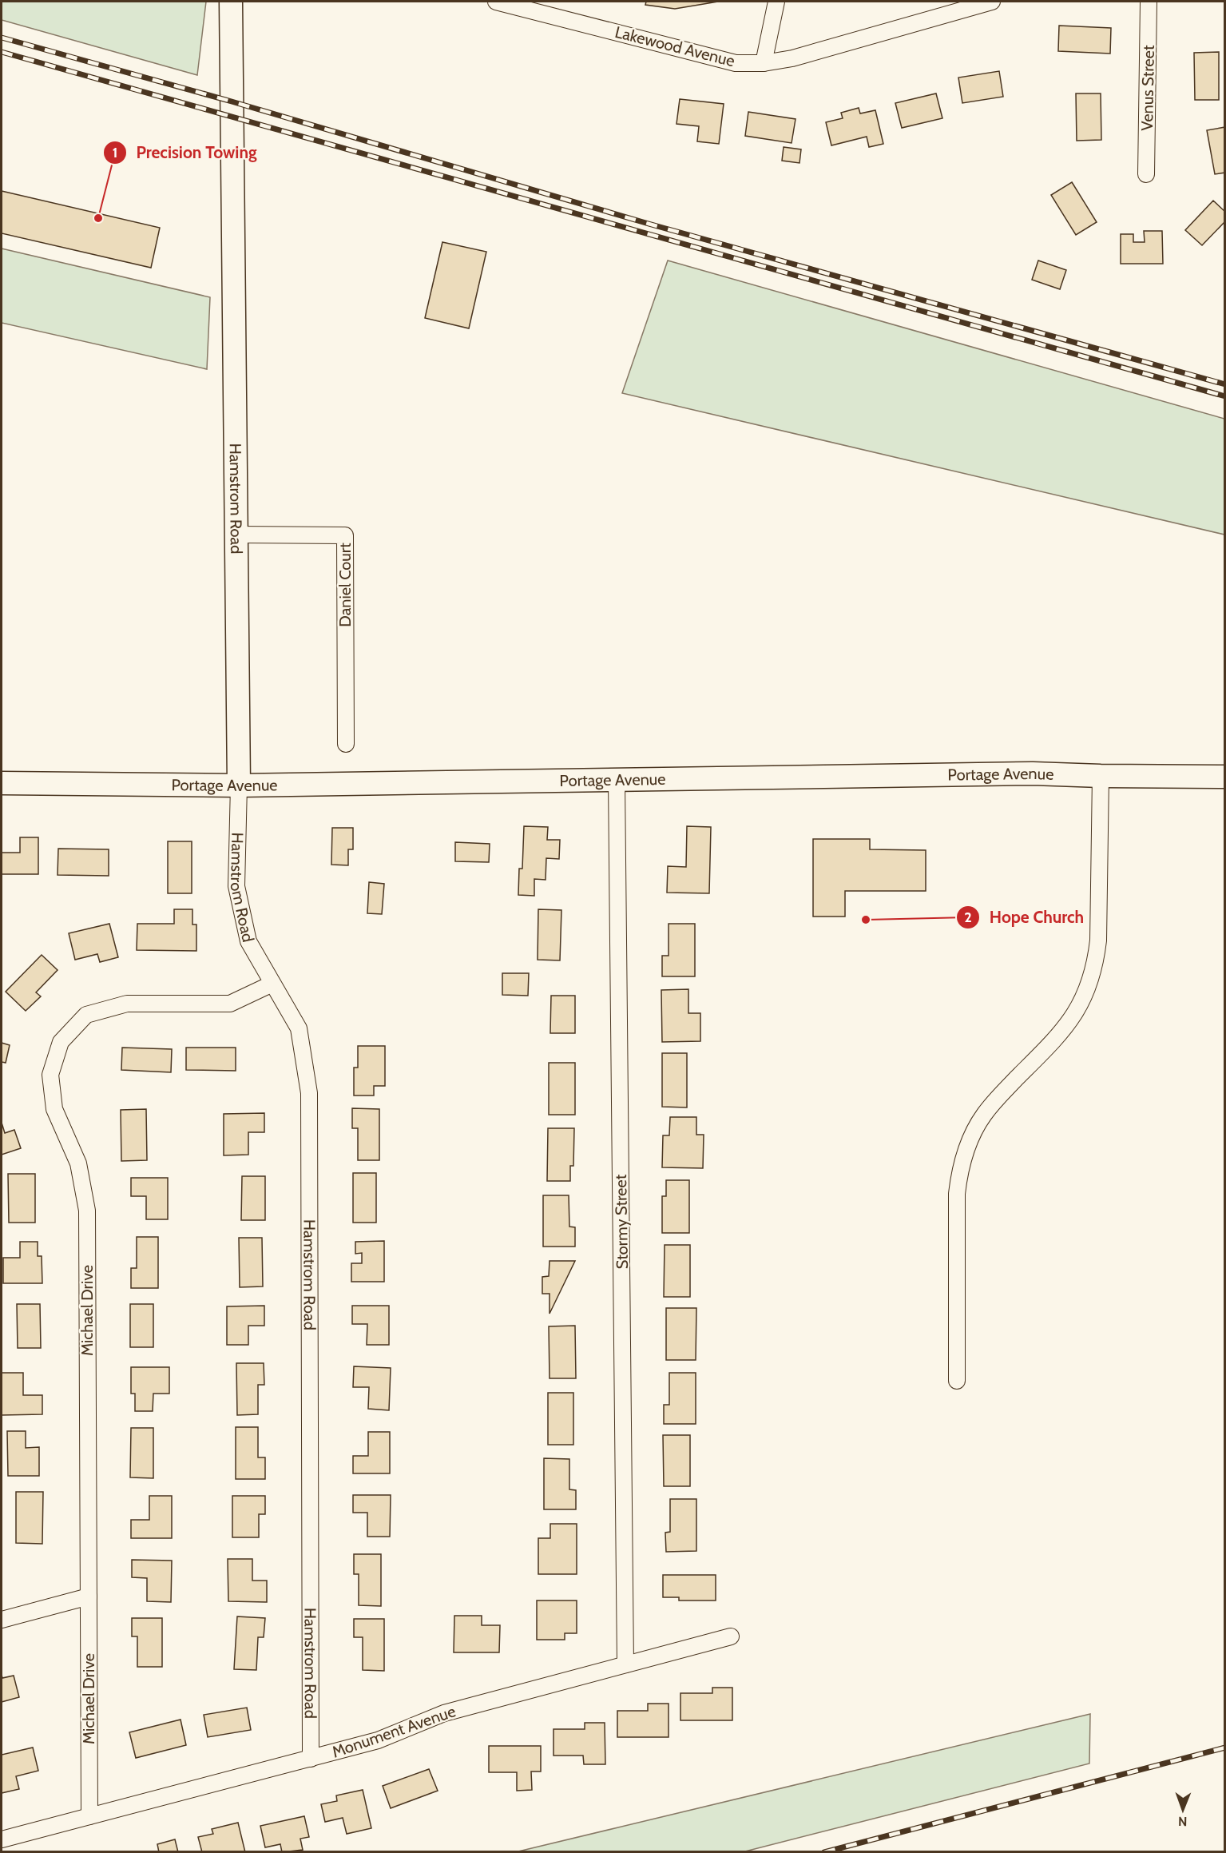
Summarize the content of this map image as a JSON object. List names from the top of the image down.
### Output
{
  "streets": {
    "street": [
      "Lakewood Avenue",
      "Venus Street",
      "Hamstrom Road",
      "Daniel Court",
      "Portage Avenue",
      "Stormy Street",
      "Michael Drive",
      "Monument Avenue"
    ]
  },
  "crossings": [
    ["Hamstrom Road", "Daniel Court"],
    ["Hamstrom Road", "Portage Avenue"],
    ["Hamstrom Road", "Michael Drive"],
    ["Hamstrom Road", "Monument Avenue"],
    ["Portage Avenue", "Stormy Street"],
    ["Stormy Street", "Monument Avenue"],
    ["Michael Drive", "Monument Avenue"]
  ],
  "places": ["Precision Towing", "Hope Church"],
  "north": "bottom"
}
